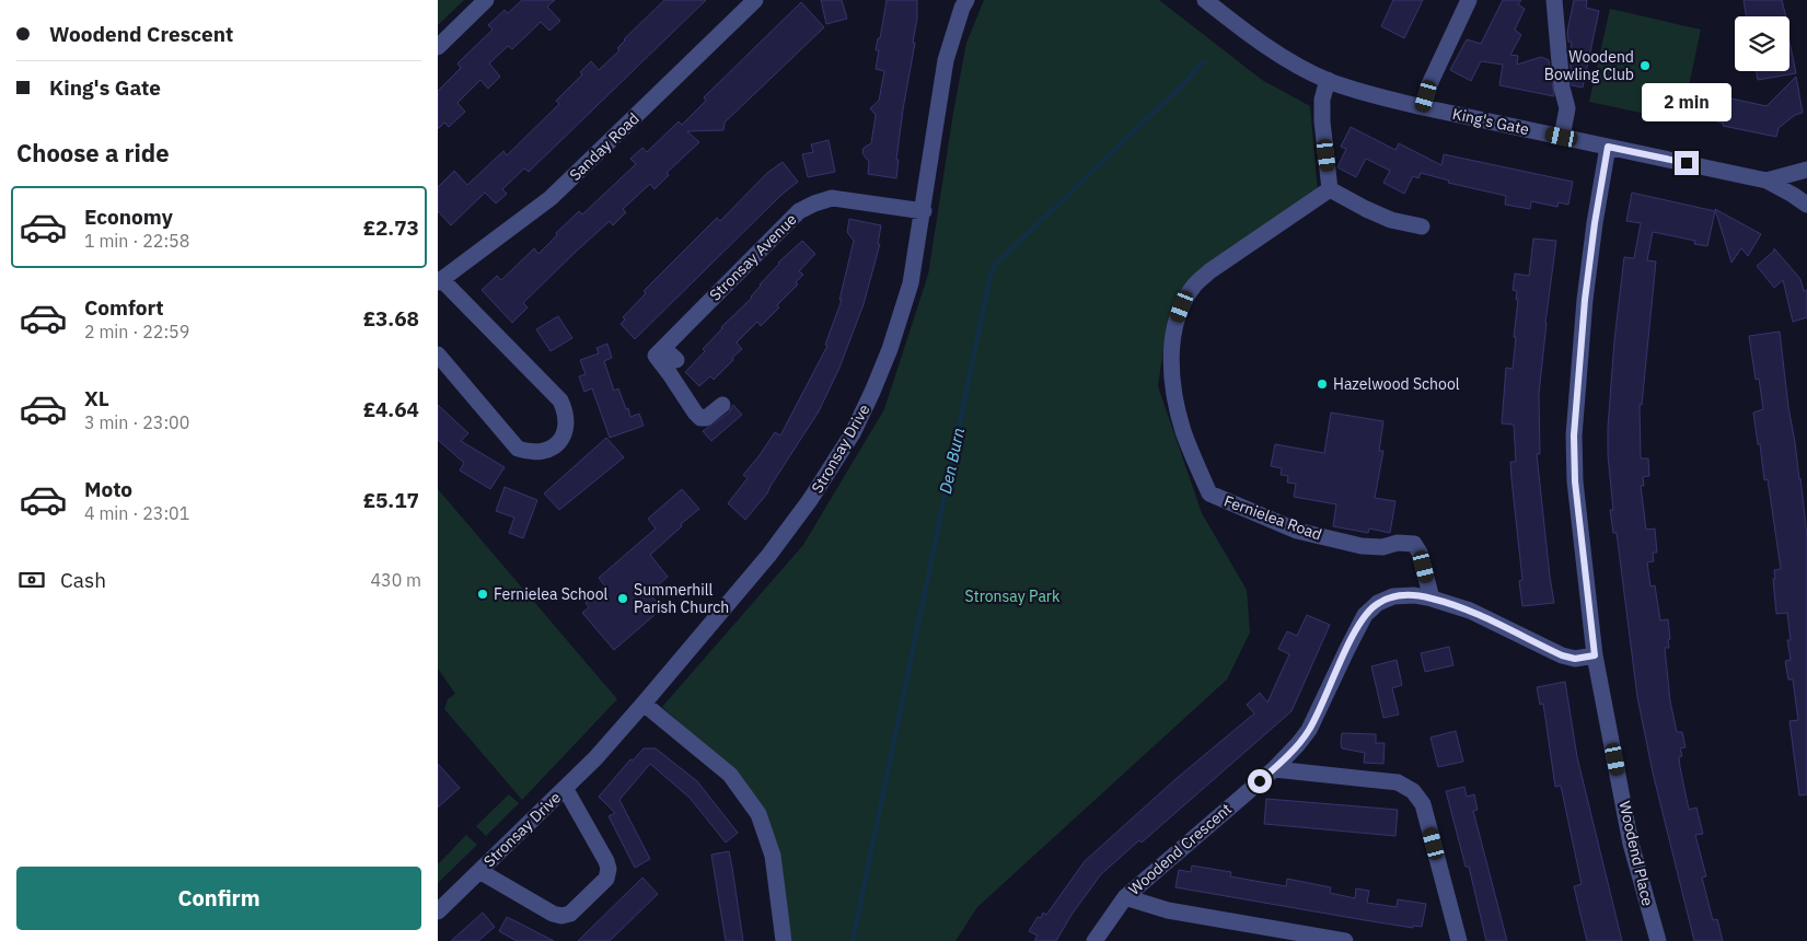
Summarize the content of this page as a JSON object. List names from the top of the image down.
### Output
{
  "streets": {
    "street": [
      "King's Gate",
      "Sanday Road",
      "Stronsay Avenue",
      "Stronsay Drive",
      "Fernielea Road",
      "Woodend Crescent",
      "Woodend Place"
    ]
  },
  "crossings": [
    ["King's Gate", "Woodend Place"],
    ["Stronsay Avenue", "Stronsay Drive"],
    ["Fernielea Road", "Woodend Crescent"],
    ["Woodend Crescent", "Woodend Place"]
  ],
  "water": ["Den Burn"],
  "parks": ["Stronsay Park"],
  "places": [
    "Woodend Bowling Club",
    "Hazelwood School",
    "Fernielea School",
    "Summerhill Parish Church"
  ],
  "page": {
    "banner": ["Woodend Crescent", "King's Gate"],
    "bubble": "2 min",
    "heading": "Choose a ride",
    "list": [
      {
        "name": "Economy",
        "note": "1 min · 22:58",
        "value": "£2.73"
      },
      {
        "name": "Comfort",
        "note": "2 min · 22:59",
        "value": "£3.68"
      },
      {
        "name": "XL",
        "note": "3 min · 23:00",
        "value": "£4.64"
      },
      {
        "name": "Moto",
        "note": "4 min · 23:01",
        "value": "£5.17"
      }
    ],
    "pay": ["Cash", "430 m"],
    "buttons": "Confirm"
  }
}
